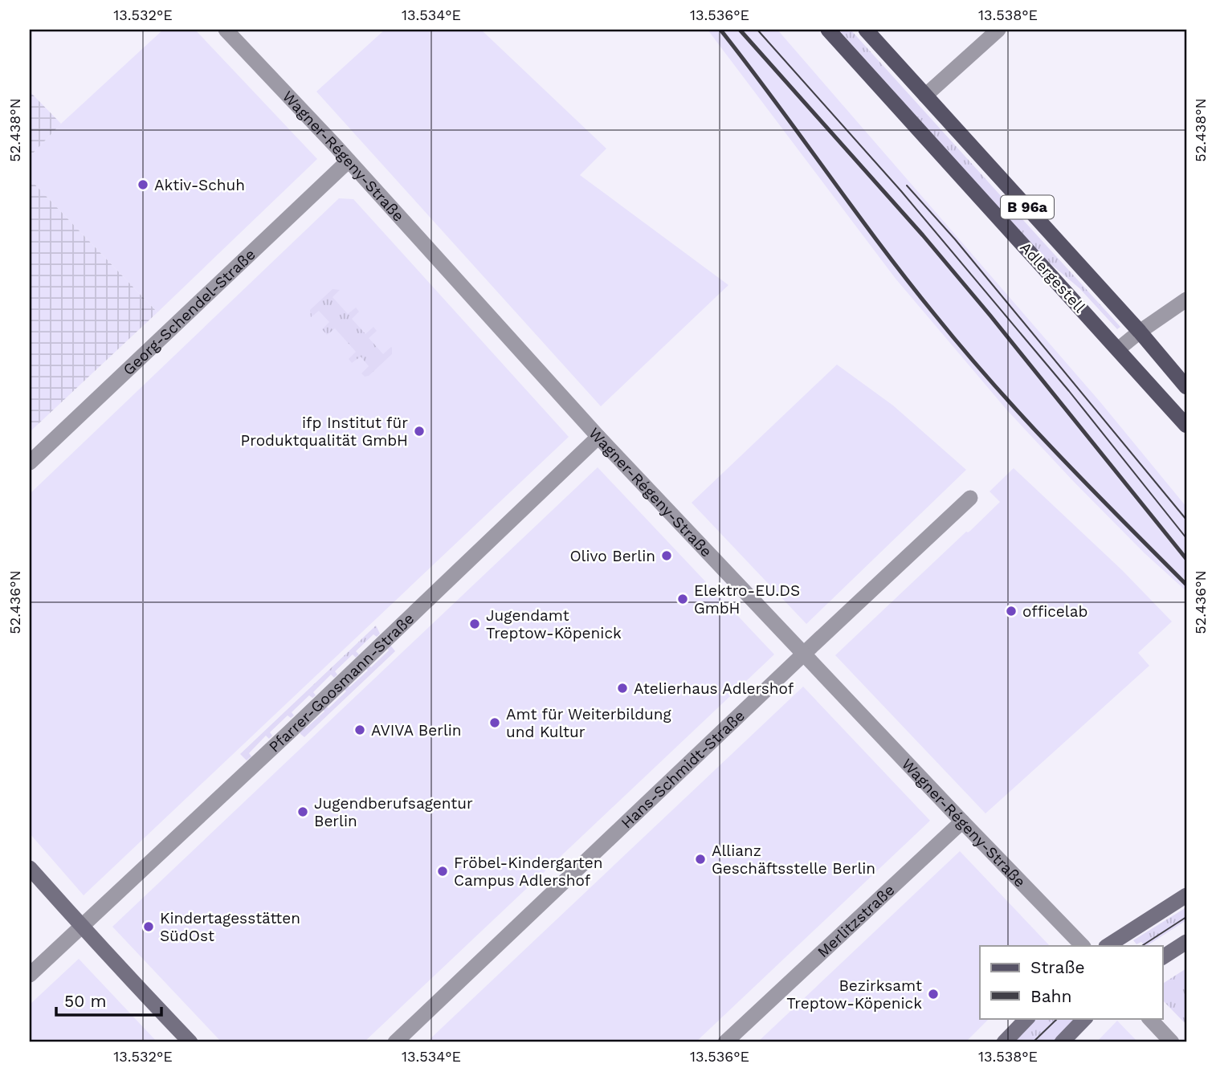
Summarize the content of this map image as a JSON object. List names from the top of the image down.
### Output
{
  "streets": {
    "main road": ["B 96a", "Adlergestell"],
    "street": [
      "Wagner-Régeny-Straße",
      "Georg-Schendel-Straße",
      "Pfarrer-Goosmann-Straße",
      "Hans-Schmidt-Straße",
      "Merlitzstraße"
    ]
  },
  "crossings": [
    ["Wagner-Régeny-Straße", "Georg-Schendel-Straße"],
    ["Wagner-Régeny-Straße", "Pfarrer-Goosmann-Straße"],
    ["Wagner-Régeny-Straße", "Hans-Schmidt-Straße"],
    ["Wagner-Régeny-Straße", "Merlitzstraße"]
  ],
  "places": [
    "Aktiv-Schuh",
    "ifp Institut für Produktqualität GmbH",
    "Olivo Berlin",
    "Elektro-EU.DS GmbH",
    "officelab",
    "Jugendamt Treptow-Köpenick",
    "Atelierhaus Adlershof",
    "Amt für Weiterbildung und Kultur",
    "AVIVA Berlin",
    "Jugendberufsagentur Berlin",
    "Allianz Geschäftsstelle Berlin",
    "Fröbel-Kindergarten Campus Adlershof",
    "Kindertagesstätten SüdOst",
    "Bezirksamt Treptow-Köpenick"
  ],
  "legend": ["Straße", "Bahn"],
  "scale_bar": "50 m",
  "coordinates": [
    "13.532°E",
    "13.534°E",
    "13.536°E",
    "13.538°E",
    "52.438°N",
    "52.436°N"
  ]
}
